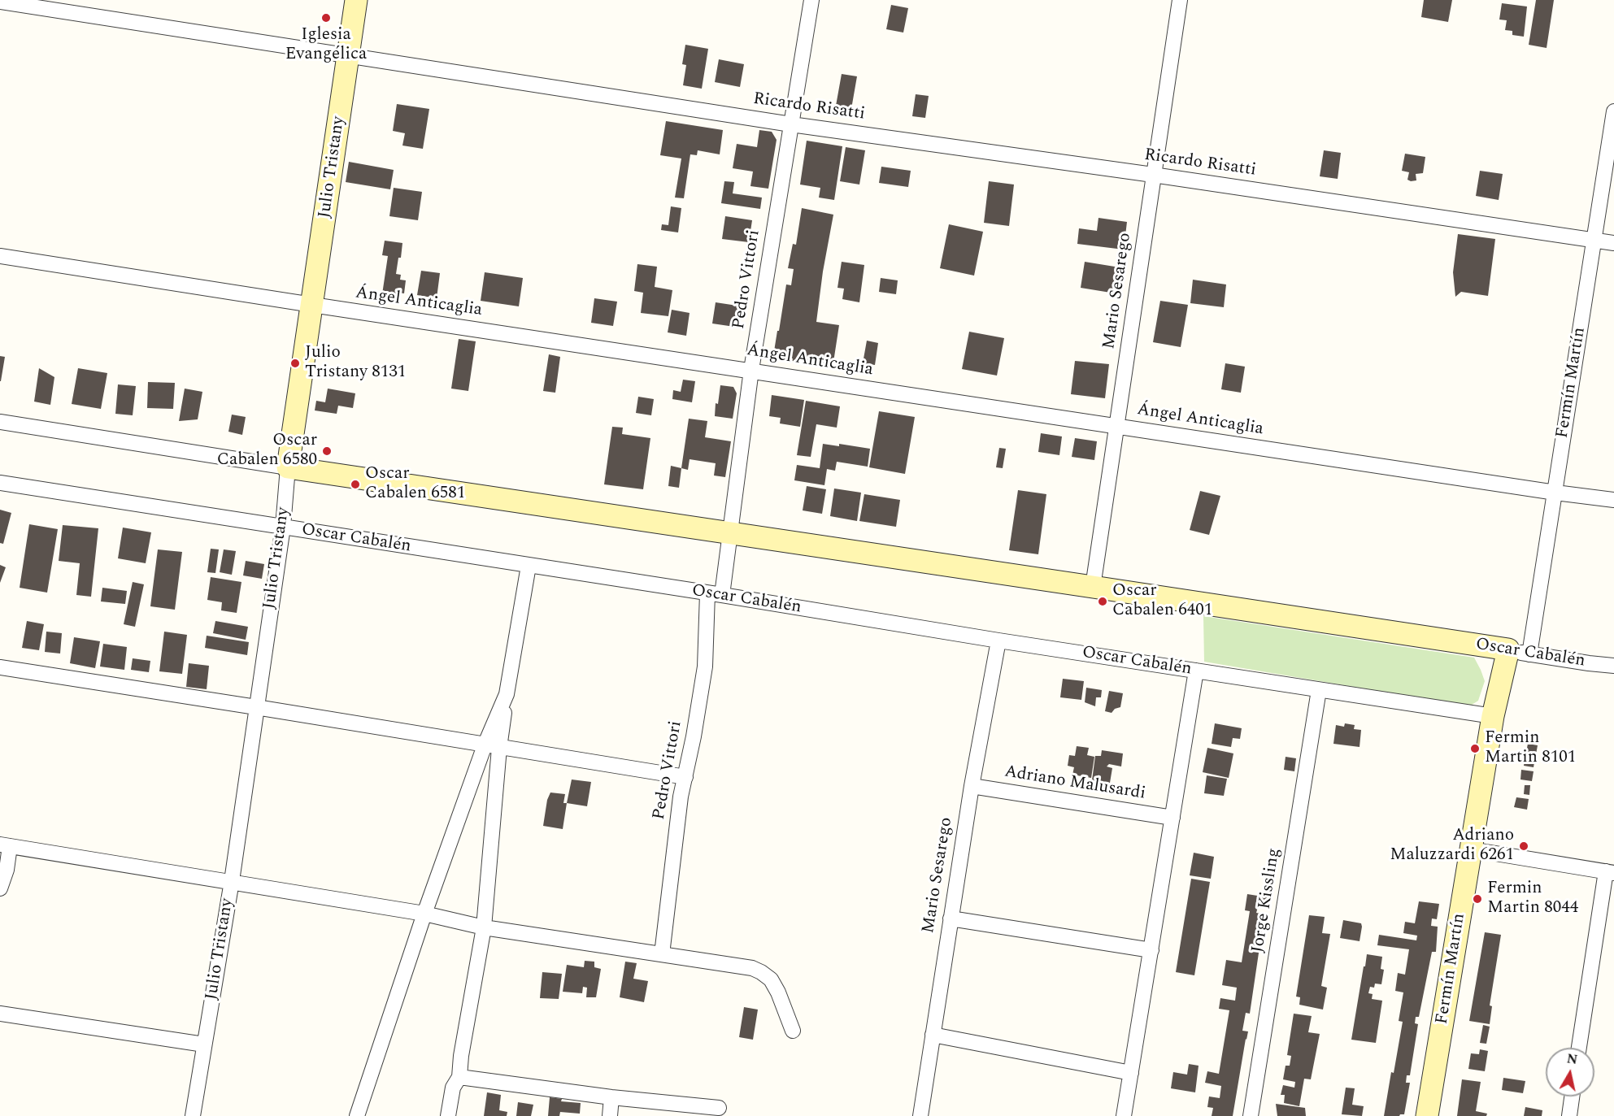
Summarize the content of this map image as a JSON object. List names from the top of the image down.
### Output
{
  "streets": {
    "main road": ["Julio Tristany", "Fermín Martín", "Oscar Cabalén"],
    "street": [
      "Ricardo Risatti",
      "Pedro Vittori",
      "Mario Sesarego",
      "Ángel Anticaglia",
      "Adriano Malusardi",
      "Jorge Kissling"
    ]
  },
  "crossings": [
    ["Ricardo Risatti", "Julio Tristany"],
    ["Ricardo Risatti", "Pedro Vittori"],
    ["Ricardo Risatti", "Mario Sesarego"],
    ["Ricardo Risatti", "Fermín Martín"],
    ["Julio Tristany", "Ángel Anticaglia"],
    ["Julio Tristany", "Oscar Cabalén"],
    ["Pedro Vittori", "Ángel Anticaglia"],
    ["Pedro Vittori", "Oscar Cabalén"],
    ["Mario Sesarego", "Ángel Anticaglia"],
    ["Mario Sesarego", "Oscar Cabalén"],
    ["Mario Sesarego", "Adriano Malusardi"],
    ["Ángel Anticaglia", "Fermín Martín"],
    ["Fermín Martín", "Oscar Cabalén"],
    ["Oscar Cabalén", "Jorge Kissling"]
  ],
  "places": [
    "Iglesia Evangélica",
    "Julio Tristany 8131",
    "Oscar Cabalen 6580",
    "Oscar Cabalen 6581",
    "Oscar Cabalen 6401",
    "Fermin Martin 8101",
    "Adriano Maluzzardi 6261",
    "Fermin Martin 8044"
  ],
  "north": "top"
}
